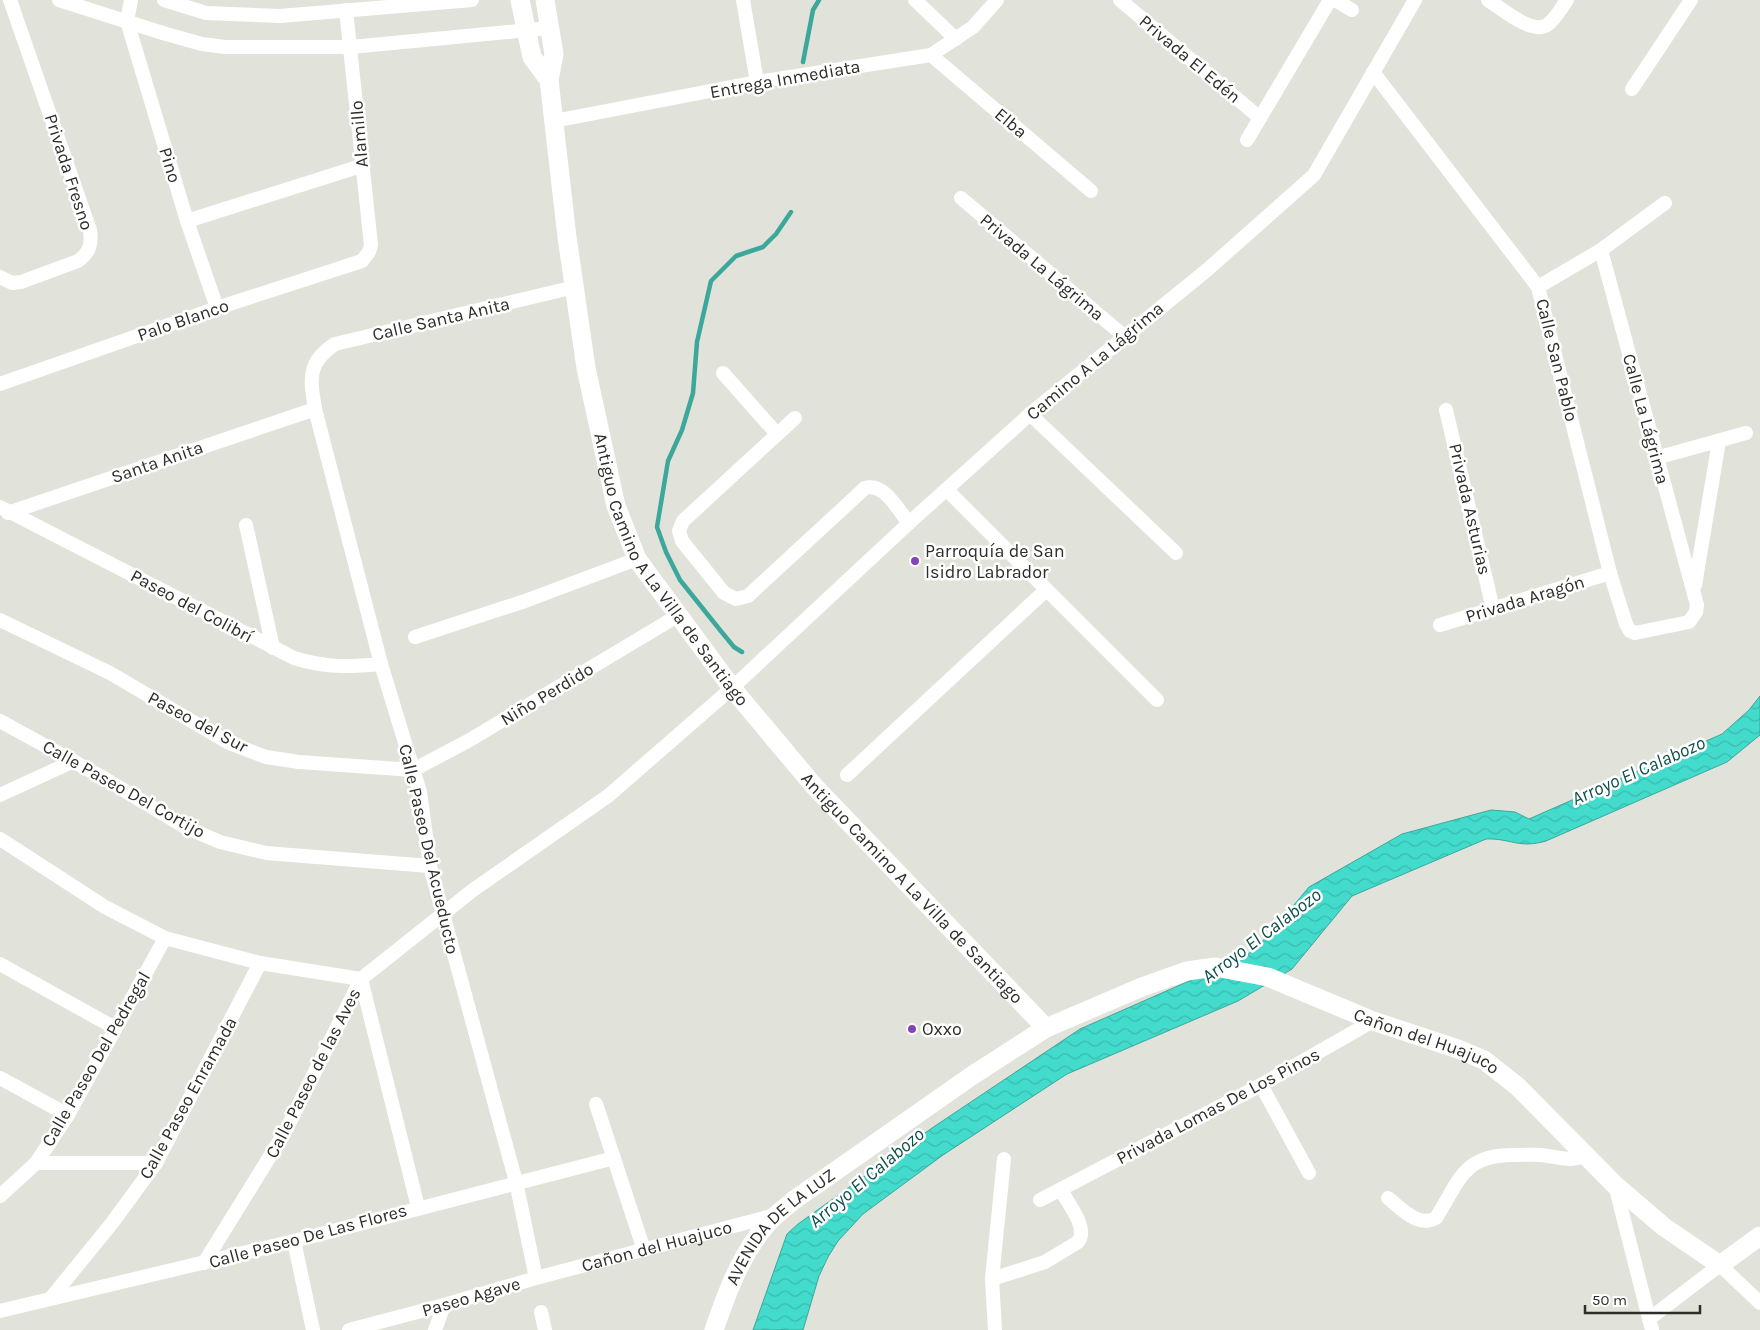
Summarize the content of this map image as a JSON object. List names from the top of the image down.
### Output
{
  "streets": {
    "street": [
      "Privada El Edén",
      "Entrega Inmediata",
      "Elba",
      "Alamillo",
      "Pino",
      "Privada Fresno",
      "Privada La Lágrima",
      "Calle Santa Anita",
      "Palo Blanco",
      "Calle San Pablo",
      "Camino A La Lágrima",
      "Calle La Lágrima",
      "Santa Anita",
      "Privada Asturias",
      "Antiguo Camino A La Villa de Santiago",
      "Privada Aragón",
      "Paseo del Colibrí",
      "Niño Perdido",
      "Paseo del Sur",
      "Calle Paseo Del Cortijo",
      "Calle Paseo Del Acueducto",
      "Cañon del Huajuco",
      "Calle Paseo Del Pedregal",
      "Calle Paseo de las Aves",
      "Calle Paseo Enramada",
      "Privada Lomas De Los Pinos",
      "AVENIDA DE LA LUZ",
      "Calle Paseo De Las Flores",
      "Paseo Agave"
    ]
  },
  "crossings": [
    ["Entrega Inmediata", "Elba"],
    ["Entrega Inmediata", "Antiguo Camino A La Villa de Santiago"],
    ["Alamillo", "Palo Blanco"],
    ["Pino", "Palo Blanco"],
    ["Privada La Lágrima", "Camino A La Lágrima"],
    ["Calle Santa Anita", "Antiguo Camino A La Villa de Santiago"],
    ["Calle Santa Anita", "Calle Paseo Del Acueducto"],
    ["Calle San Pablo", "Camino A La Lágrima"],
    ["Calle San Pablo", "Calle La Lágrima"],
    ["Calle San Pablo", "Privada Aragón"],
    ["Camino A La Lágrima", "Antiguo Camino A La Villa de Santiago"],
    ["Camino A La Lágrima", "Calle Paseo Del Acueducto"],
    ["Camino A La Lágrima", "Calle Paseo de las Aves"],
    ["Santa Anita", "Paseo del Colibrí"],
    ["Santa Anita", "Calle Paseo Del Acueducto"],
    ["Privada Asturias", "Privada Aragón"],
    ["Antiguo Camino A La Villa de Santiago", "Niño Perdido"],
    ["Antiguo Camino A La Villa de Santiago", "AVENIDA DE LA LUZ"],
    ["Paseo del Colibrí", "Calle Paseo Del Acueducto"],
    ["Niño Perdido", "Paseo del Sur"],
    ["Niño Perdido", "Calle Paseo Del Acueducto"],
    ["Paseo del Sur", "Calle Paseo Del Acueducto"],
    ["Calle Paseo Del Cortijo", "Calle Paseo Del Acueducto"],
    ["Calle Paseo Del Acueducto", "Cañon del Huajuco"],
    ["Calle Paseo Del Acueducto", "Calle Paseo De Las Flores"],
    ["Calle Paseo Del Acueducto", "Paseo Agave"],
    ["Cañon del Huajuco", "Privada Lomas De Los Pinos"],
    ["Cañon del Huajuco", "AVENIDA DE LA LUZ"],
    ["Cañon del Huajuco", "Paseo Agave"],
    ["Calle Paseo de las Aves", "Calle Paseo De Las Flores"],
    ["Calle Paseo Enramada", "Calle Paseo De Las Flores"]
  ],
  "water": ["Arroyo El Calabozo"],
  "places": ["Parroquía de San Isidro Labrador", "Oxxo"],
  "scale_bar": "50 m"
}
